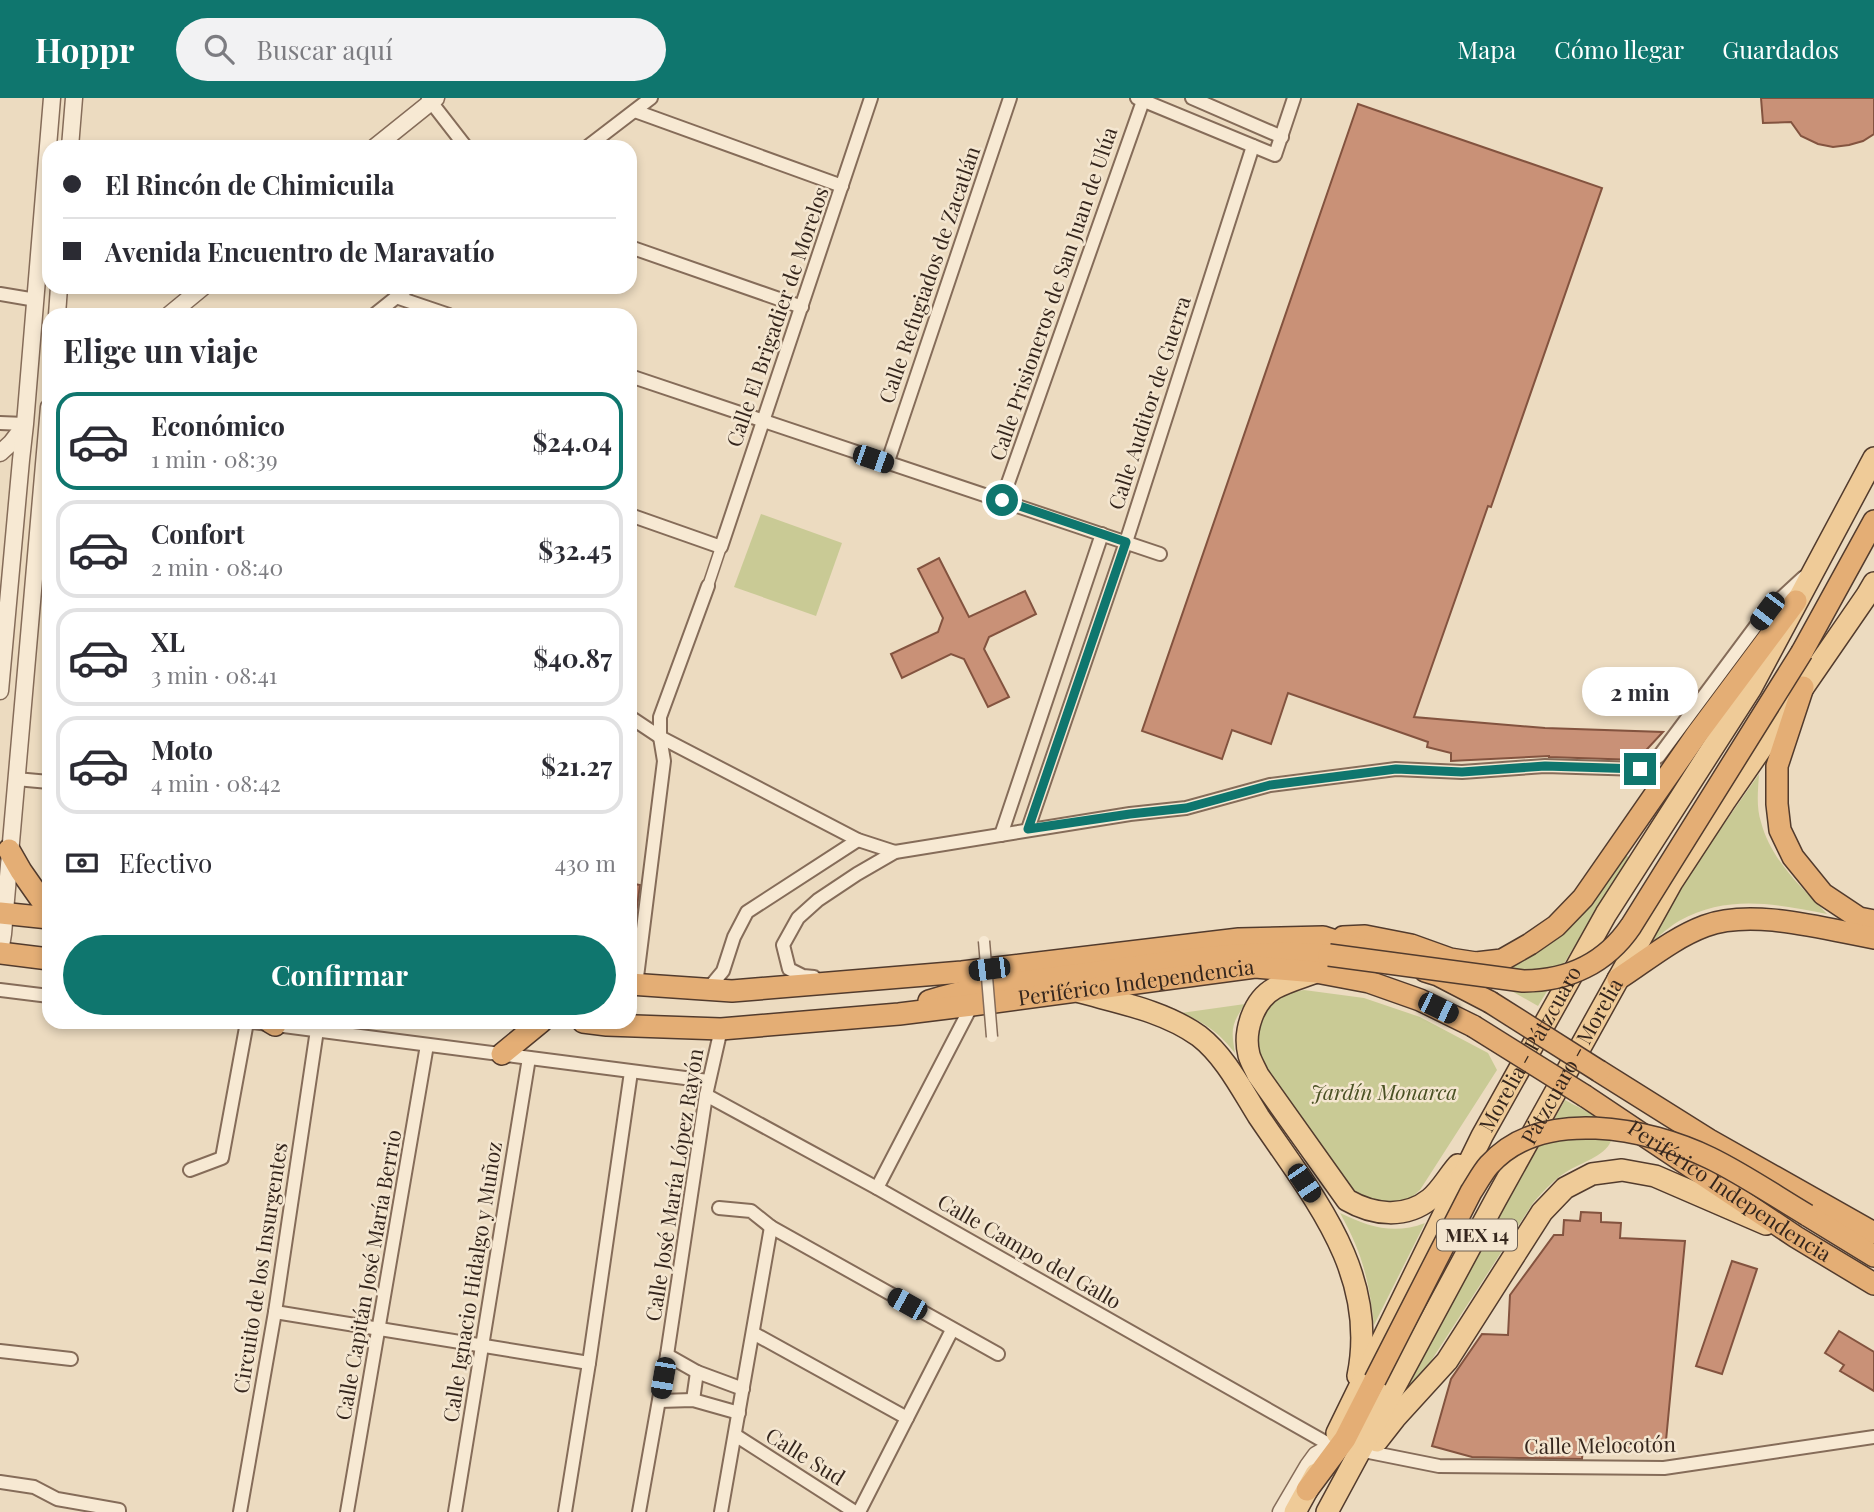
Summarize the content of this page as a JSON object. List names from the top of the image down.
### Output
{
  "streets": {
    "highway": ["Periférico Independencia"],
    "main road": ["Morelia - Pátzcuaro", "Pátzcuaro - Morelia", "MEX 14"],
    "street": [
      "Calle Refugiados de Zacatlán",
      "Calle Prisioneros de San Juan de Ulúa",
      "Calle El Brigadier de Morelos",
      "Calle Auditor de Guerra",
      "Calle José María López Rayón",
      "Calle Campo del Gallo",
      "Circuito de los Insurgentes",
      "Calle Capitán José María Berrio",
      "Calle Ignacio Hidalgo y Muñoz",
      "Calle Melocotón",
      "Calle Sud"
    ]
  },
  "crossings": [
    ["Periférico Independencia", "Calle José María López Rayón"],
    ["Morelia - Pátzcuaro", "MEX 14"],
    ["Morelia - Pátzcuaro", "Calle Campo del Gallo"],
    ["Calle José María López Rayón", "Calle Campo del Gallo"]
  ],
  "parks": ["Jardín Monarca"],
  "page": {
    "header": "Hoppr",
    "search": "Buscar aquí",
    "nav": ["Mapa", "Cómo llegar", "Guardados"],
    "banner": ["El Rincón de Chimicuila", "Avenida Encuentro de Maravatío"],
    "heading": "Elige un viaje",
    "list": [
      {
        "name": "Económico",
        "note": "1 min · 08:39",
        "value": "$24.04"
      },
      {
        "name": "Confort",
        "note": "2 min · 08:40",
        "value": "$32.45"
      },
      {
        "name": "XL",
        "note": "3 min · 08:41",
        "value": "$40.87"
      },
      {
        "name": "Moto",
        "note": "4 min · 08:42",
        "value": "$21.27"
      }
    ],
    "bubble": "2 min",
    "pay": ["Efectivo", "430 m"],
    "buttons": "Confirmar"
  }
}
